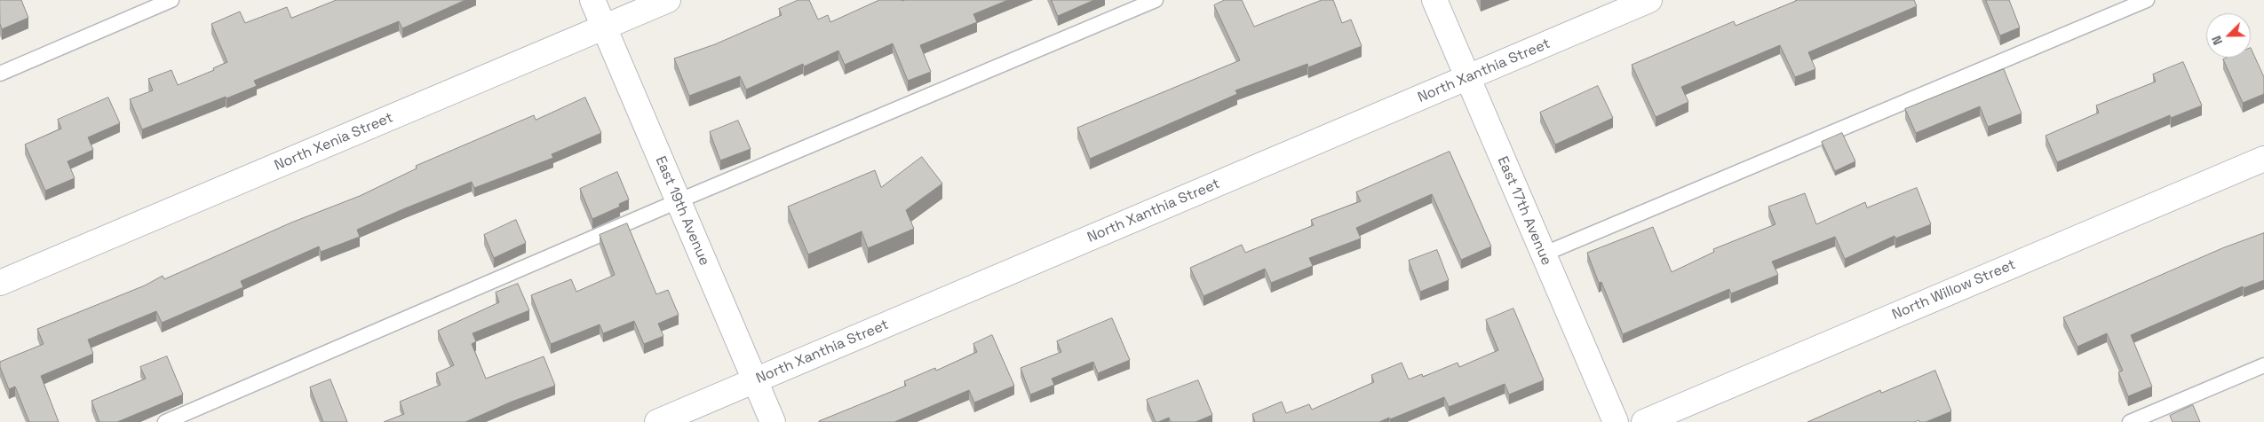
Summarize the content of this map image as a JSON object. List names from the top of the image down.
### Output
{
  "streets": {
    "street": [
      "North Xanthia Street",
      "North Xenia Street",
      "East 19th Avenue",
      "East 17th Avenue",
      "North Willow Street"
    ]
  },
  "crossings": [
    ["North Xanthia Street", "East 19th Avenue"],
    ["North Xanthia Street", "East 17th Avenue"],
    ["North Xenia Street", "East 19th Avenue"]
  ],
  "north": "bottom left"
}
